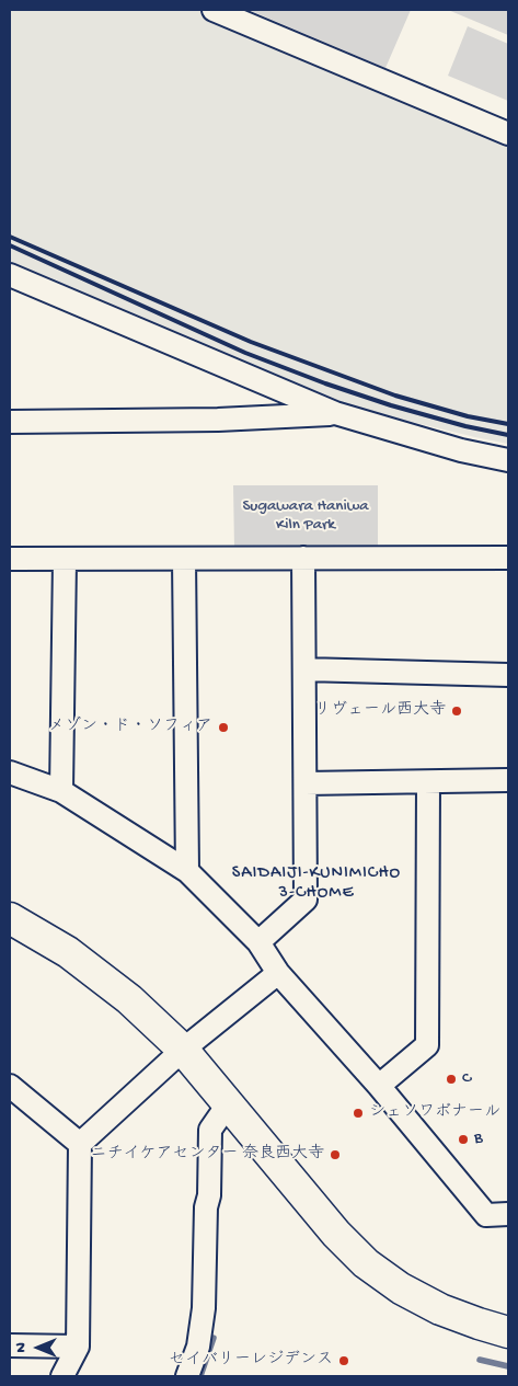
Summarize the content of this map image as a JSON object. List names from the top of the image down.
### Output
{
  "districts": ["SAIDAIJI-KUNIMICHO 3-CHOME"],
  "parks": ["Sugawara Haniwa Kiln Park"],
  "places": [
    "リヴェール西大寺",
    "メゾン・ド・ソフィア",
    "C",
    "シェソワボナール",
    "B",
    "ニチイケアセンター 奈良西大寺",
    "セイバリーレジデンス"
  ],
  "north": "left"
}
